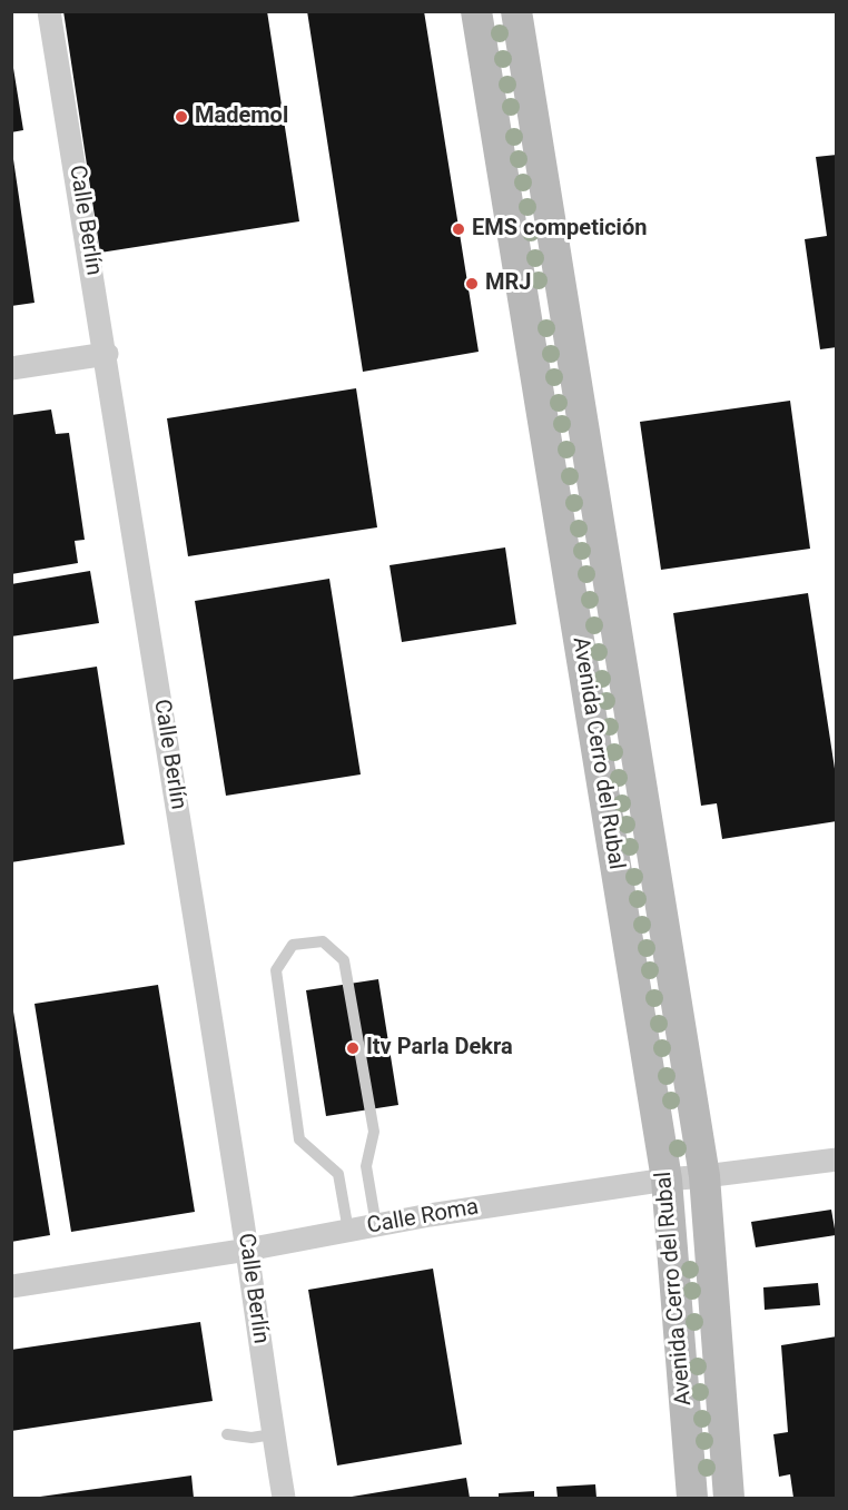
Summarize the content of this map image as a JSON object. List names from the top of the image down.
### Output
{
  "streets": {
    "street": ["Calle Berlín", "Avenida Cerro del Rubal", "Calle Roma"]
  },
  "crossings": [
    ["Calle Berlín", "Calle Roma"],
    ["Avenida Cerro del Rubal", "Calle Roma"]
  ],
  "places": [
    "Mademol",
    "EMS competición",
    "MRJ",
    "Itv Parla Dekra"
  ]
}
